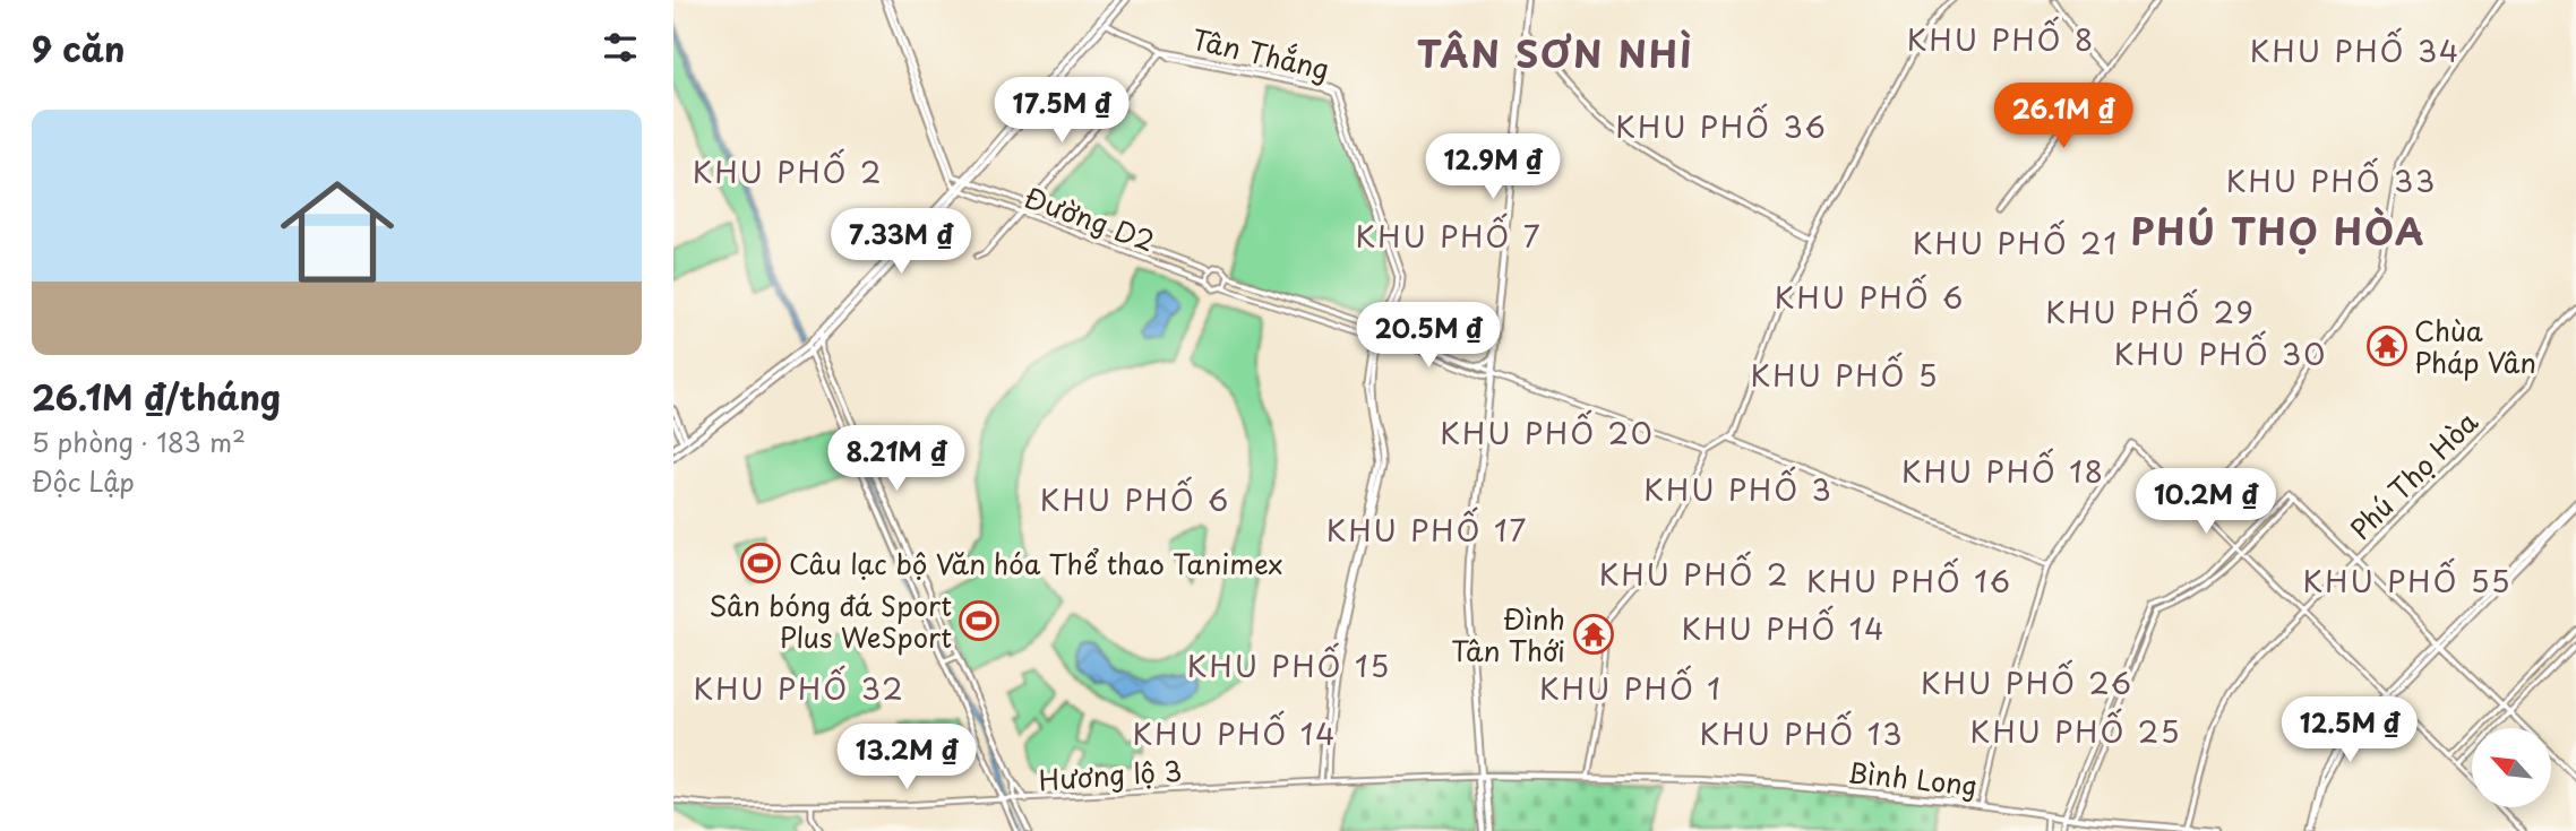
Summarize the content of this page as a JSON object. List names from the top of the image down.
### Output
{
  "streets": {
    "main road": ["Bình Long"],
    "street": [
      "Tân Thắng",
      "Đường D2",
      "Phú Thọ Hòa",
      "Hương lộ 3"
    ]
  },
  "crossings": [
    ["Phú Thọ Hòa", "Bình Long"],
    ["Hương lộ 3", "Bình Long"]
  ],
  "districts": [
    "KHU PHỐ 8",
    "KHU PHỐ 34",
    "TÂN SƠN NHÌ",
    "KHU PHỐ 36",
    "KHU PHỐ 2",
    "KHU PHỐ 33",
    "PHÚ THỌ HÒA",
    "KHU PHỐ 7",
    "KHU PHỐ 21",
    "KHU PHỐ 6",
    "KHU PHỐ 29",
    "KHU PHỐ 30",
    "KHU PHỐ 5",
    "KHU PHỐ 20",
    "KHU PHỐ 18",
    "KHU PHỐ 3",
    "KHU PHỐ 6",
    "KHU PHỐ 17",
    "KHU PHỐ 2",
    "KHU PHỐ 16",
    "KHU PHỐ 55",
    "KHU PHỐ 14",
    "KHU PHỐ 15",
    "KHU PHỐ 26",
    "KHU PHỐ 32",
    "KHU PHỐ 1",
    "KHU PHỐ 25",
    "KHU PHỐ 14",
    "KHU PHỐ 13"
  ],
  "places": {
    "temple": ["Chùa Pháp Vân", "Đình Tân Thới"],
    "sports": ["Câu lạc bộ Văn hóa Thể thao Tanimex", "Sân bóng đá Sport Plus WeSport"]
  },
  "north": "top left",
  "page": {
    "heading": "9 căn",
    "price": [
      "17.5M ₫",
      "26.1M ₫",
      "12.9M ₫",
      "7.33M ₫",
      "20.5M ₫",
      "8.21M ₫",
      "10.2M ₫",
      "12.5M ₫",
      "13.2M ₫"
    ],
    "list": [
      {
        "name": "26.1M ₫/tháng",
        "note": "5 phòng · 183 m² · Độc Lập"
      }
    ]
  }
}
